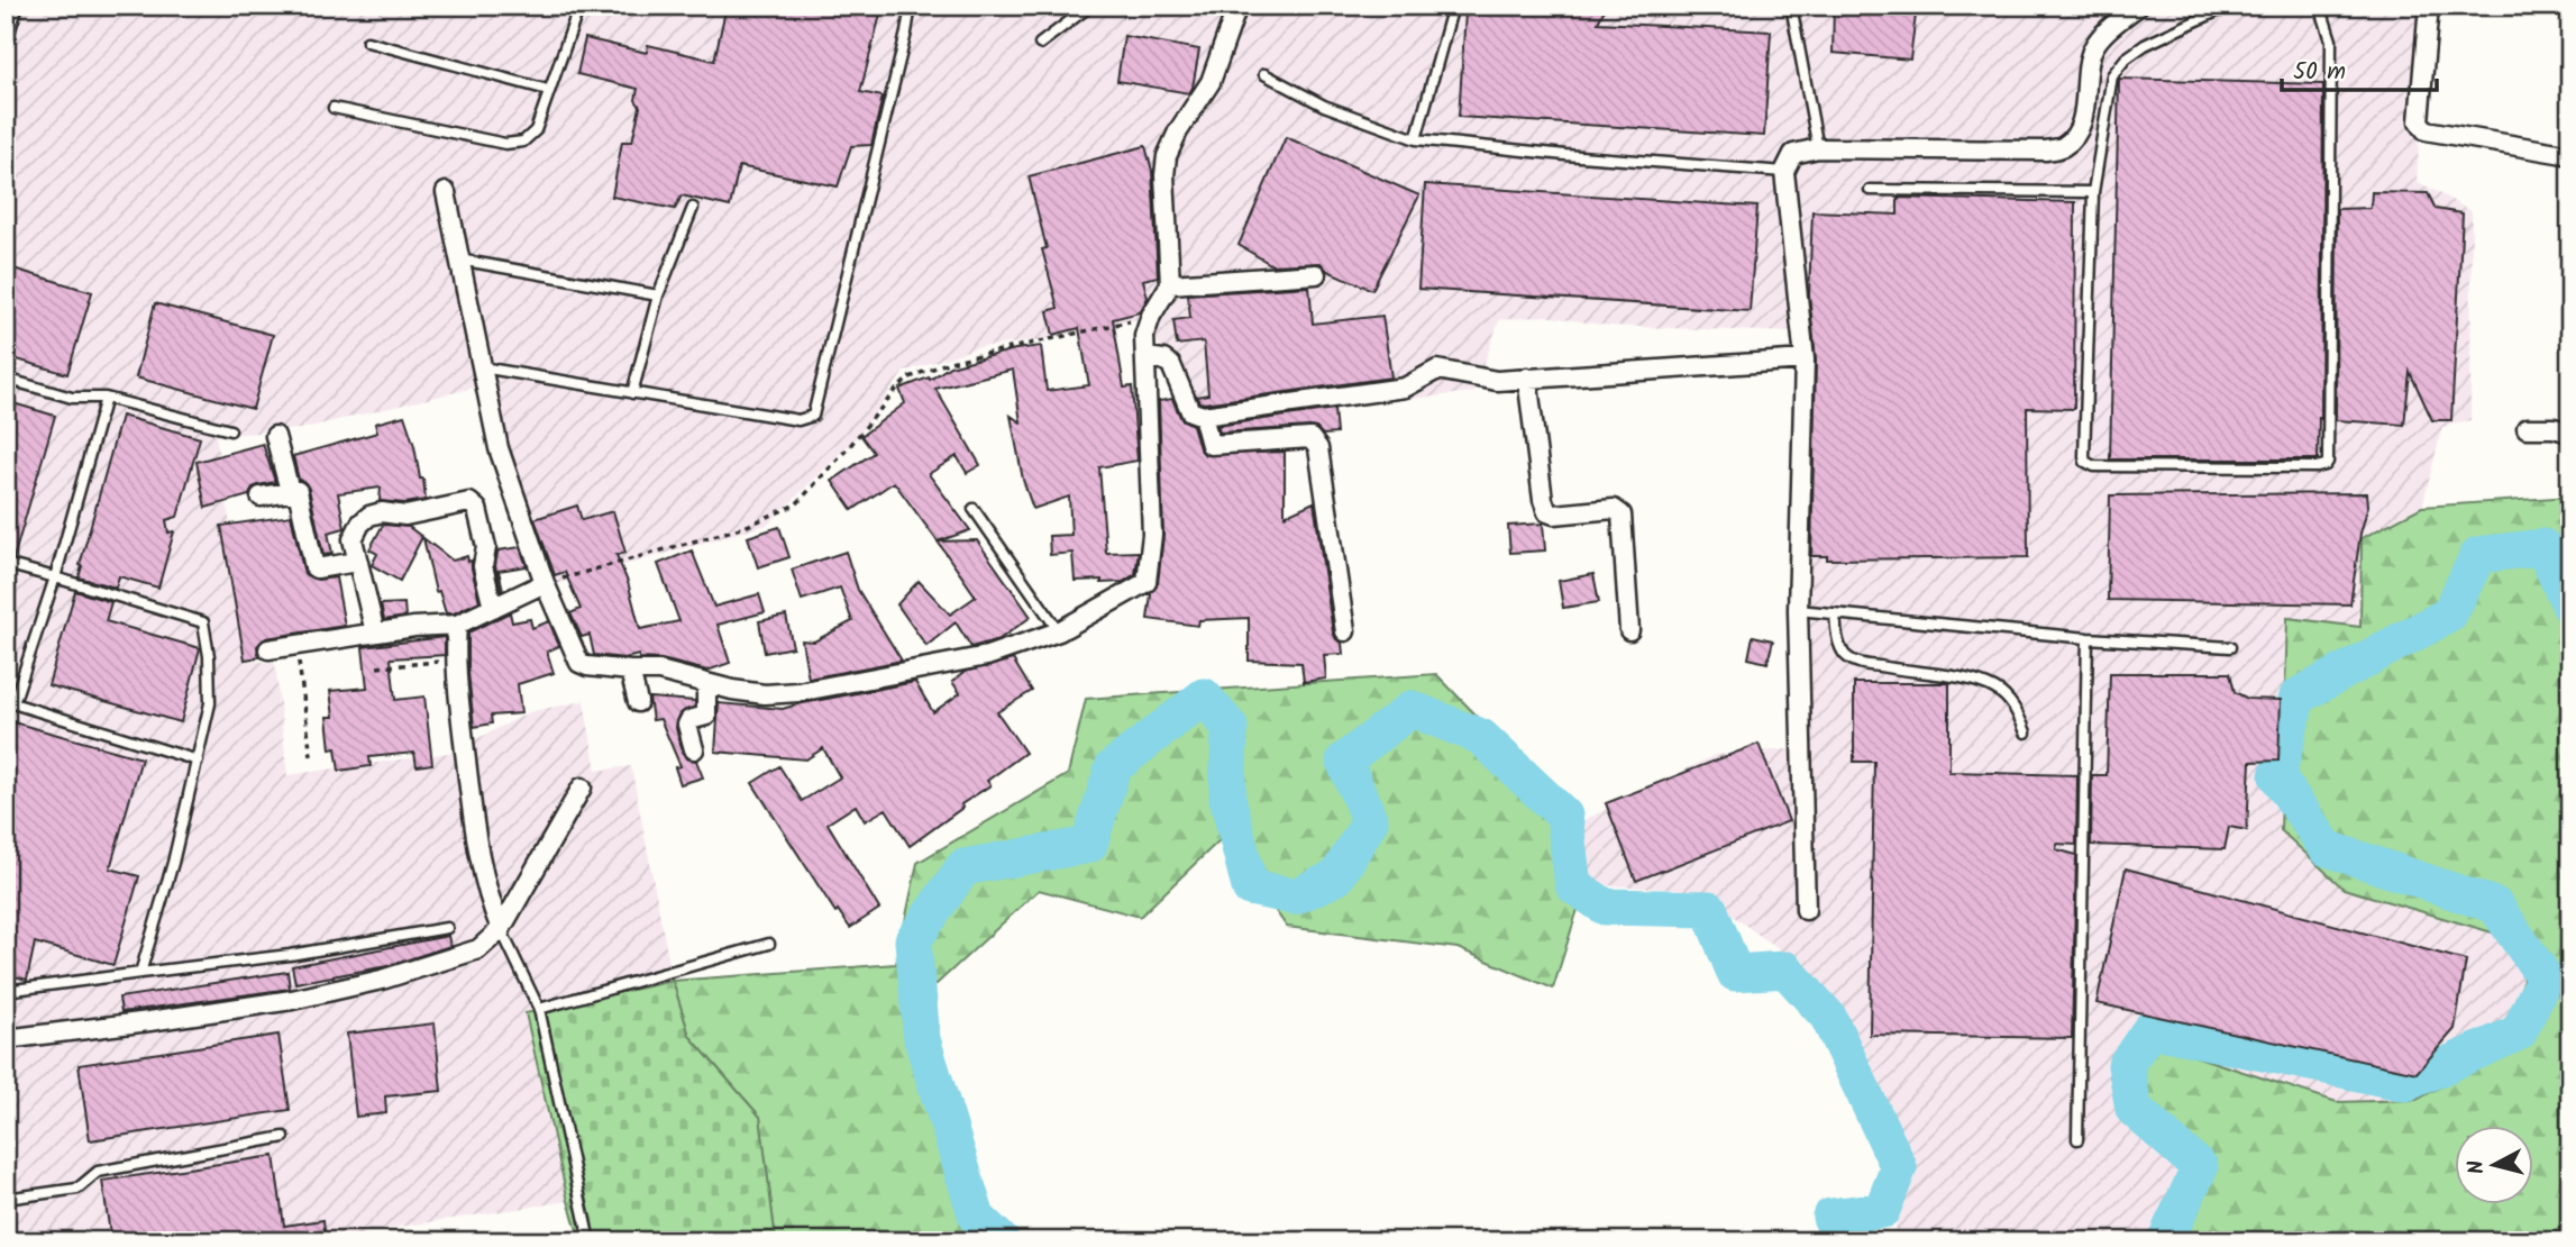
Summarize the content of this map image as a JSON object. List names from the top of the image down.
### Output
{
  "scale_bar": "50 m",
  "north": "left"
}
